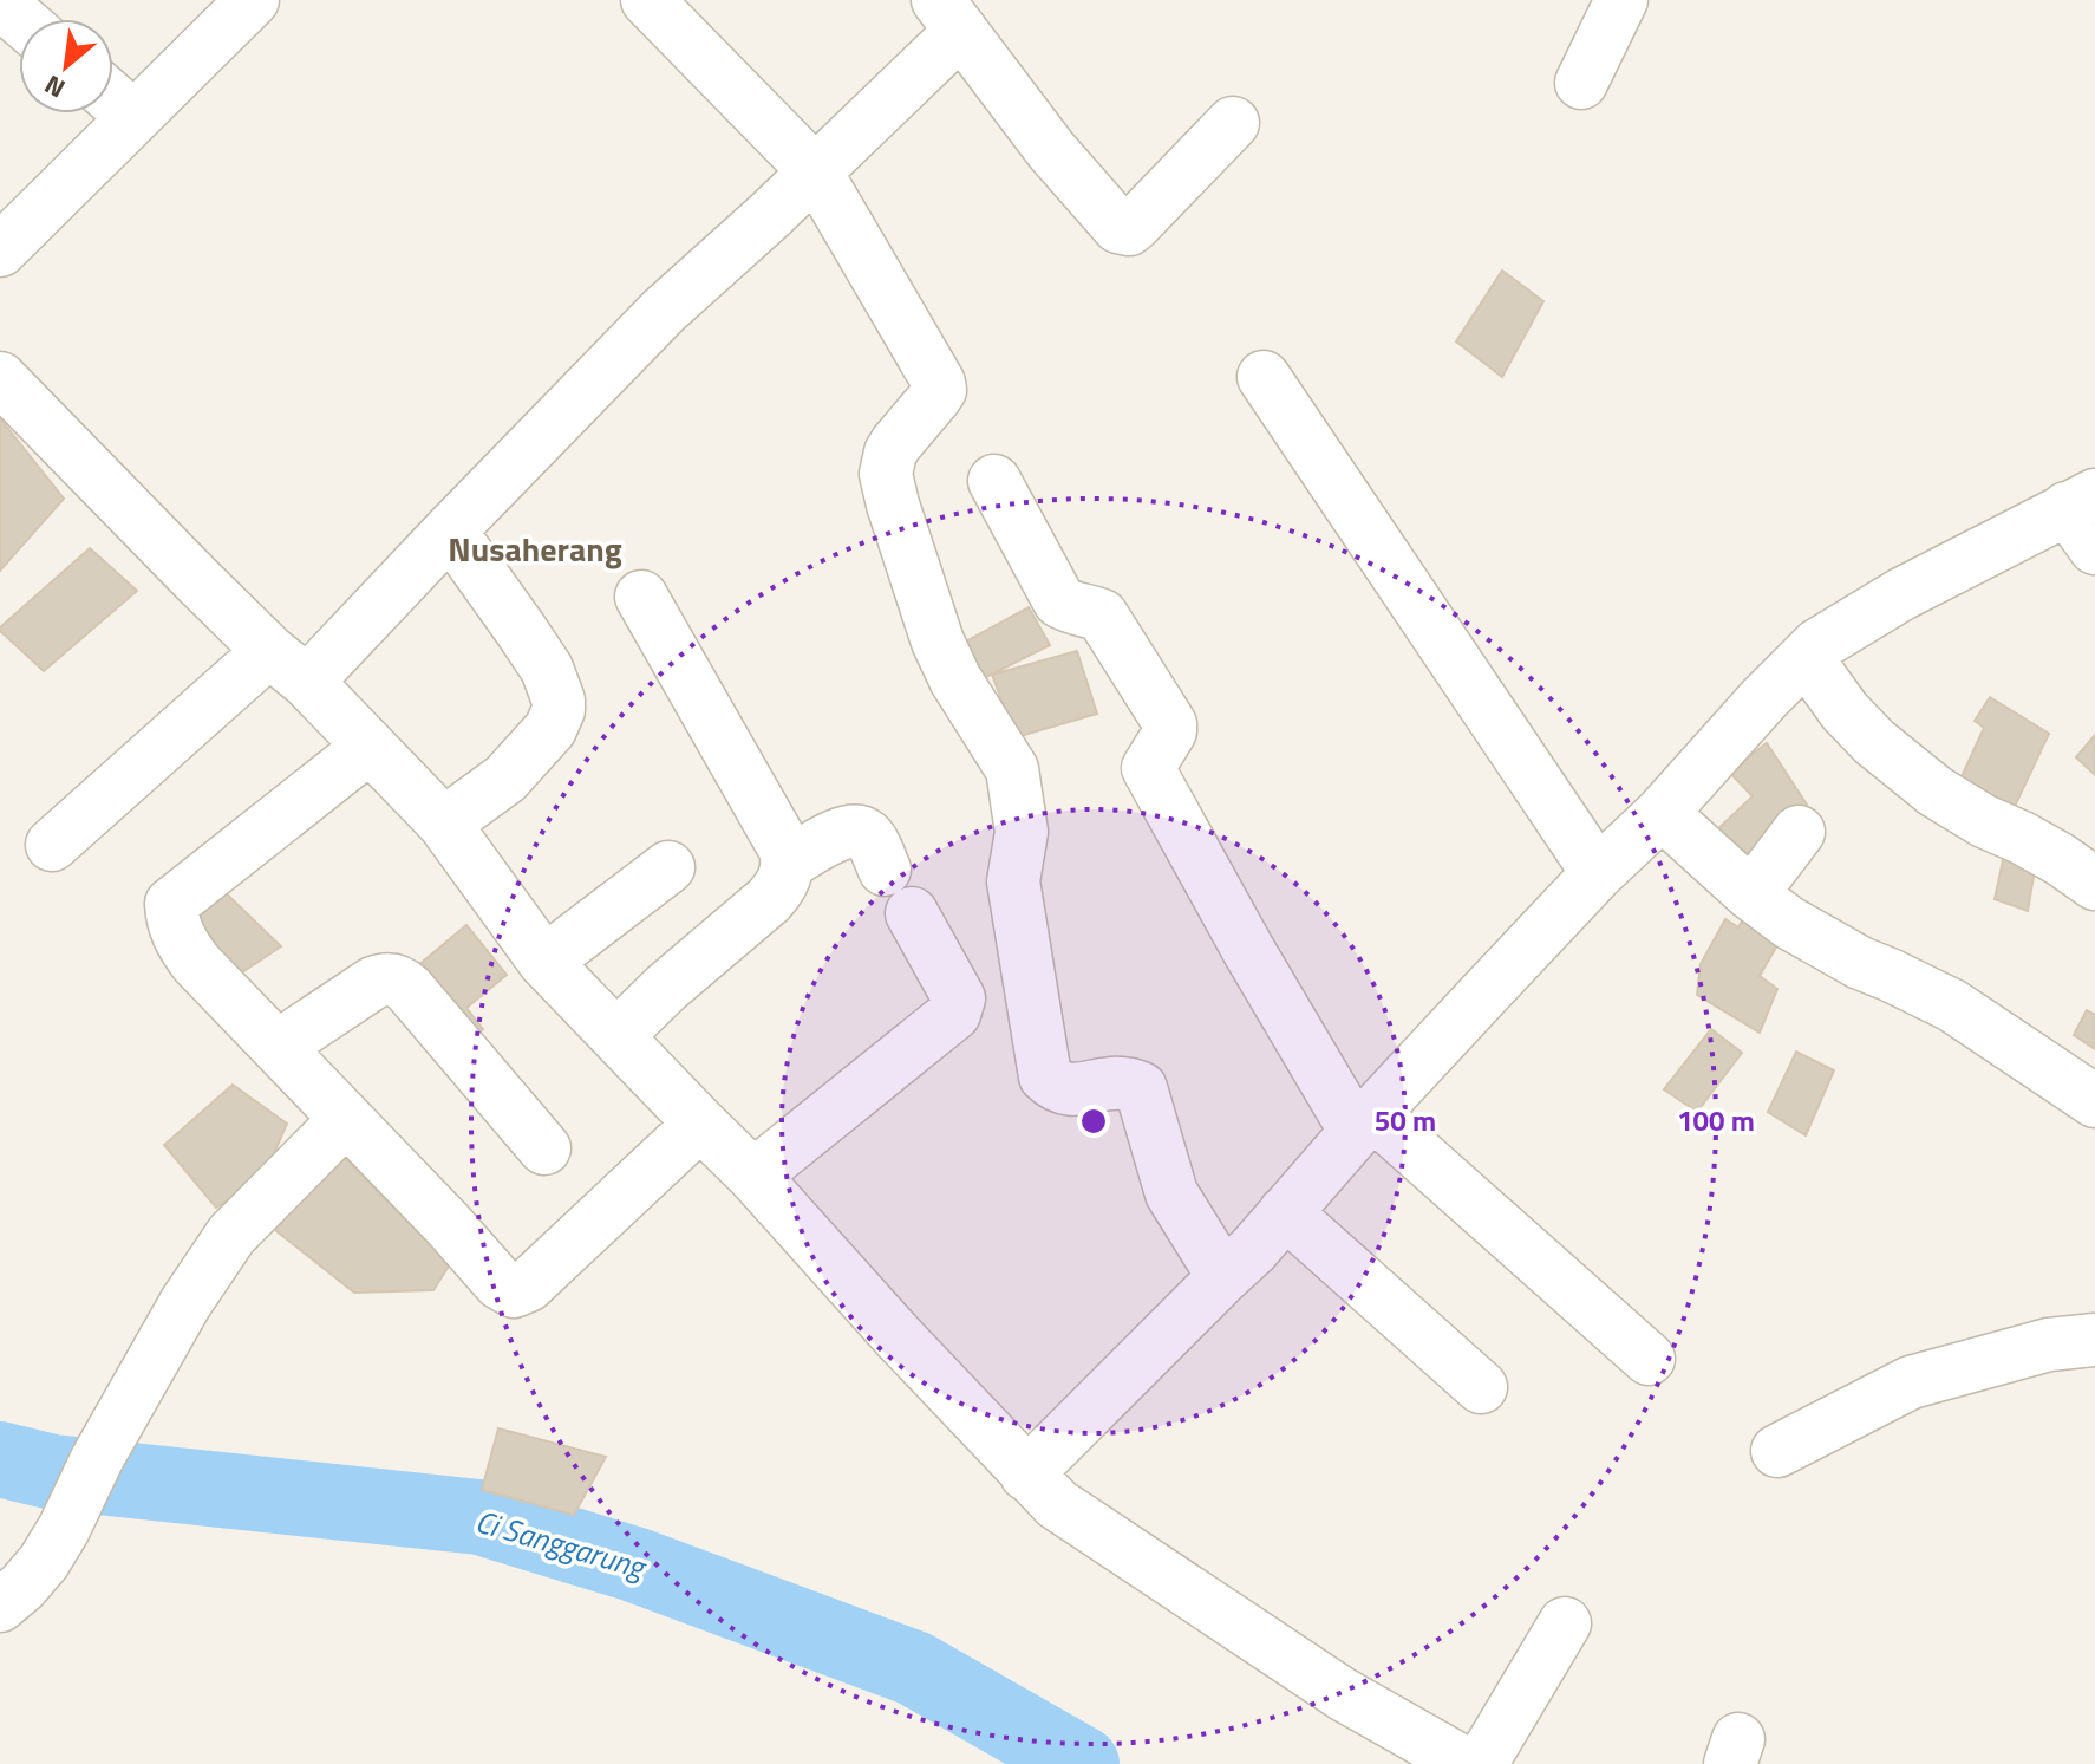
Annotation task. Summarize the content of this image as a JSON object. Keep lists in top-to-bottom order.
{
  "districts": ["Nusaherang"],
  "water": ["Ci Sanggarung"],
  "north": "bottom left",
  "rings": ["50 m", "100 m"]
}
